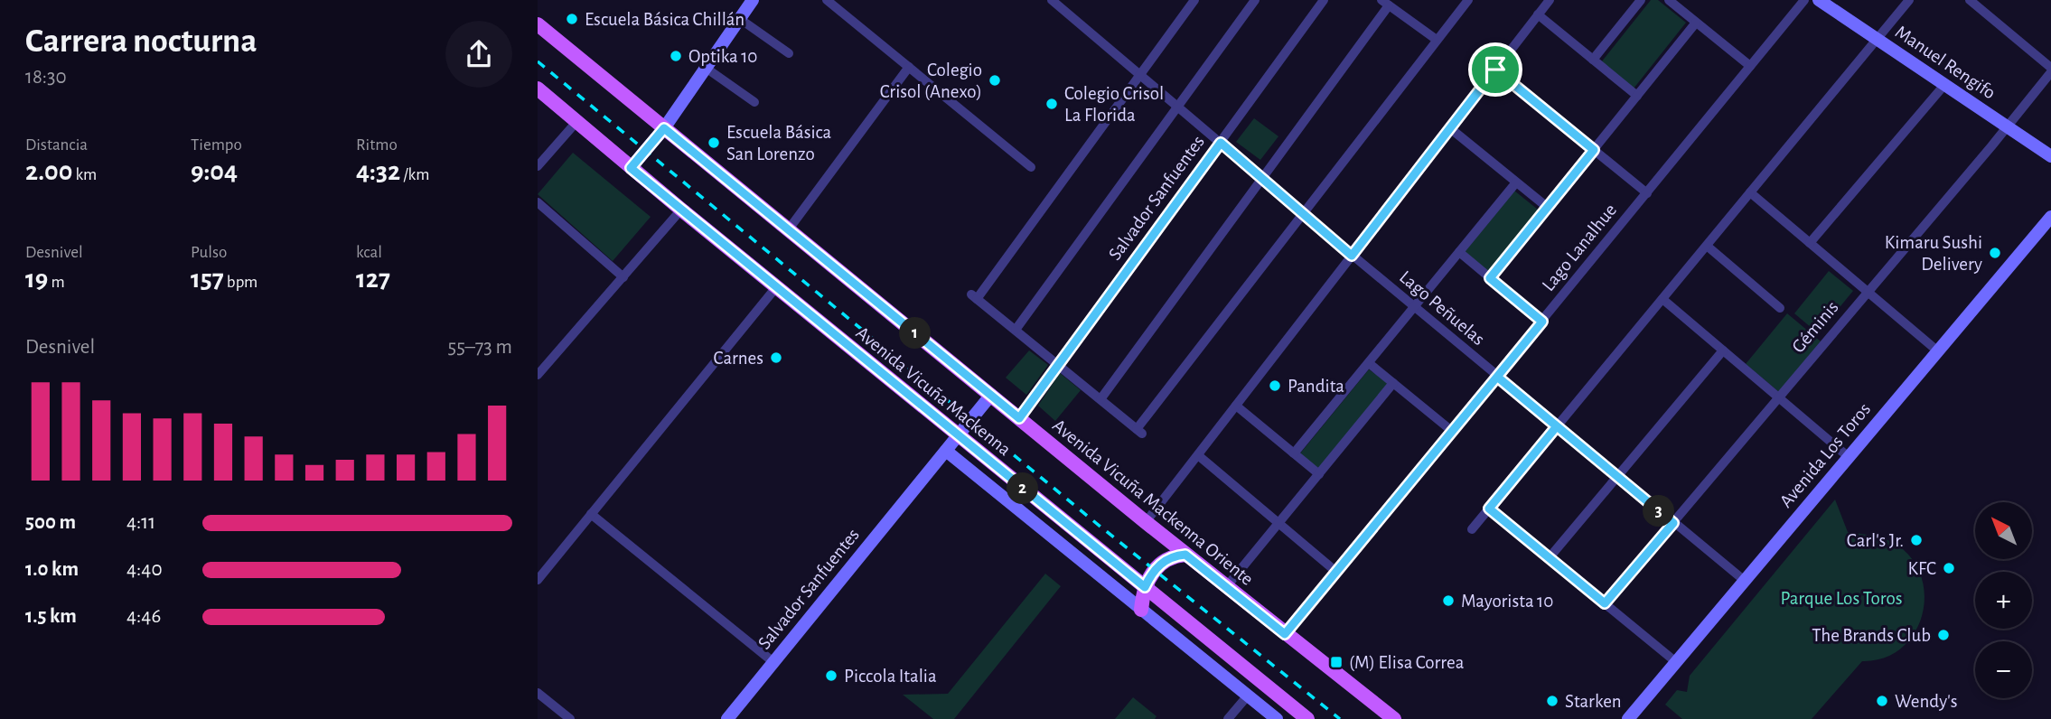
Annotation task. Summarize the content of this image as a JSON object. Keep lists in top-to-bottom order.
{
  "streets": {
    "main road": ["Avenida Vicuña Mackenna", "Avenida Vicuña Mackenna Oriente"],
    "street": [
      "Manuel Rengifo",
      "Salvador Sanfuentes",
      "Lago Lanalhue",
      "Lago Peñuelas",
      "Géminis",
      "Avenida Los Toros"
    ]
  },
  "crossings": [
    ["Manuel Rengifo", "Géminis"],
    ["Salvador Sanfuentes", "Lago Peñuelas"],
    ["Salvador Sanfuentes", "Avenida Vicuña Mackenna"],
    ["Salvador Sanfuentes", "Avenida Vicuña Mackenna Oriente"],
    ["Lago Lanalhue", "Lago Peñuelas"],
    ["Lago Lanalhue", "Avenida Vicuña Mackenna Oriente"],
    ["Lago Peñuelas", "Géminis"],
    ["Lago Peñuelas", "Avenida Los Toros"]
  ],
  "parks": ["Parque Los Toros"],
  "places": {
    "other": [
      "Escuela Básica Chillán",
      "Optika 10",
      "Colegio Crisol (Anexo)",
      "Colegio Crisol La Florida",
      "Escuela Básica San Lorenzo",
      "Kimaru Sushi Delivery",
      "Carnes",
      "Pandita",
      "Carl's Jr.",
      "KFC",
      "Mayorista 10",
      "The Brands Club",
      "Piccola Italia",
      "Starken",
      "Wendy's"
    ],
    "transit": ["(M) Elisa Correa"]
  },
  "north": "top left",
  "page": {
    "heading": ["Carrera nocturna", "18:30"],
    "stats": [
      ["Distancia", "2.00 km"],
      ["Tiempo", "9:04"],
      ["Ritmo", "4:32 /km"],
      ["Desnivel", "19 m"],
      ["Pulso", "157 bpm"],
      ["kcal", "127"]
    ],
    "pins": ["1", "2", "3"],
    "chart": ["Desnivel", "55–73 m"],
    "list": [
      {
        "name": "500 m",
        "note": "4:11"
      },
      {
        "name": "1.0 km",
        "note": "4:40"
      },
      {
        "name": "1.5 km",
        "note": "4:46"
      }
    ],
    "map_buttons": ["+", "−"]
  }
}
